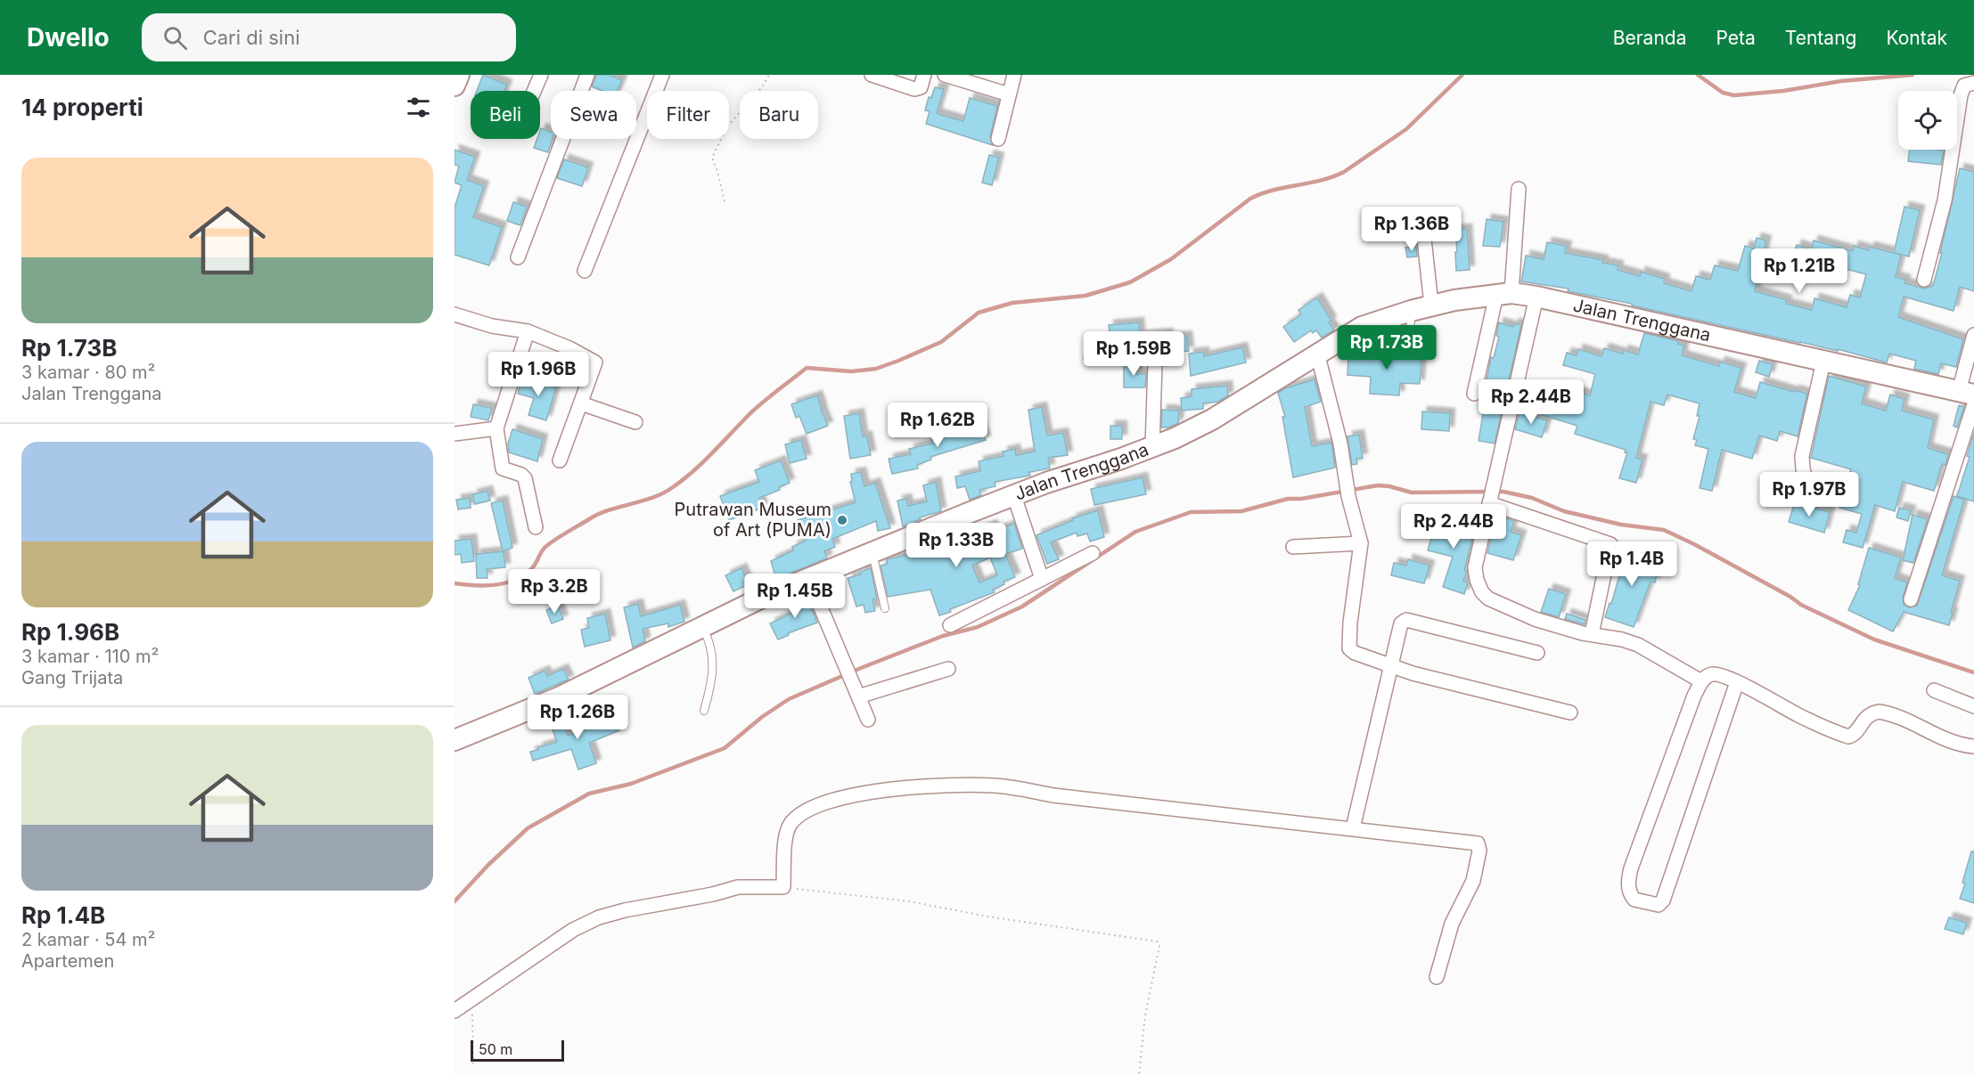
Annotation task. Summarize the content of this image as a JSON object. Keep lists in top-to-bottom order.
{
  "streets": {
    "main road": ["Jalan Trenggana"]
  },
  "places": ["Putrawan Museum of Art (PUMA)"],
  "scale_bar": "50 m",
  "page": {
    "header": "Dwello",
    "search": "Cari di sini",
    "nav": [
      "Beranda",
      "Peta",
      "Tentang",
      "Kontak"
    ],
    "heading": "14 properti",
    "chip": [
      "Beli",
      "Sewa",
      "Filter",
      "Baru"
    ],
    "list": [
      {
        "name": "Rp 1.73B",
        "note": "3 kamar · 80 m² · Jalan Trenggana"
      },
      {
        "name": "Rp 1.96B",
        "note": "3 kamar · 110 m² · Gang Trijata"
      },
      {
        "name": "Rp 1.4B",
        "note": "2 kamar · 54 m² · Apartemen"
      }
    ],
    "price": [
      "Rp 1.36B",
      "Rp 1.21B",
      "Rp 1.73B",
      "Rp 1.59B",
      "Rp 1.96B",
      "Rp 2.44B",
      "Rp 1.62B",
      "Rp 1.97B",
      "Rp 2.44B",
      "Rp 1.33B",
      "Rp 1.4B",
      "Rp 3.2B",
      "Rp 1.45B",
      "Rp 1.26B"
    ],
    "scale": "50 m"
  }
}
